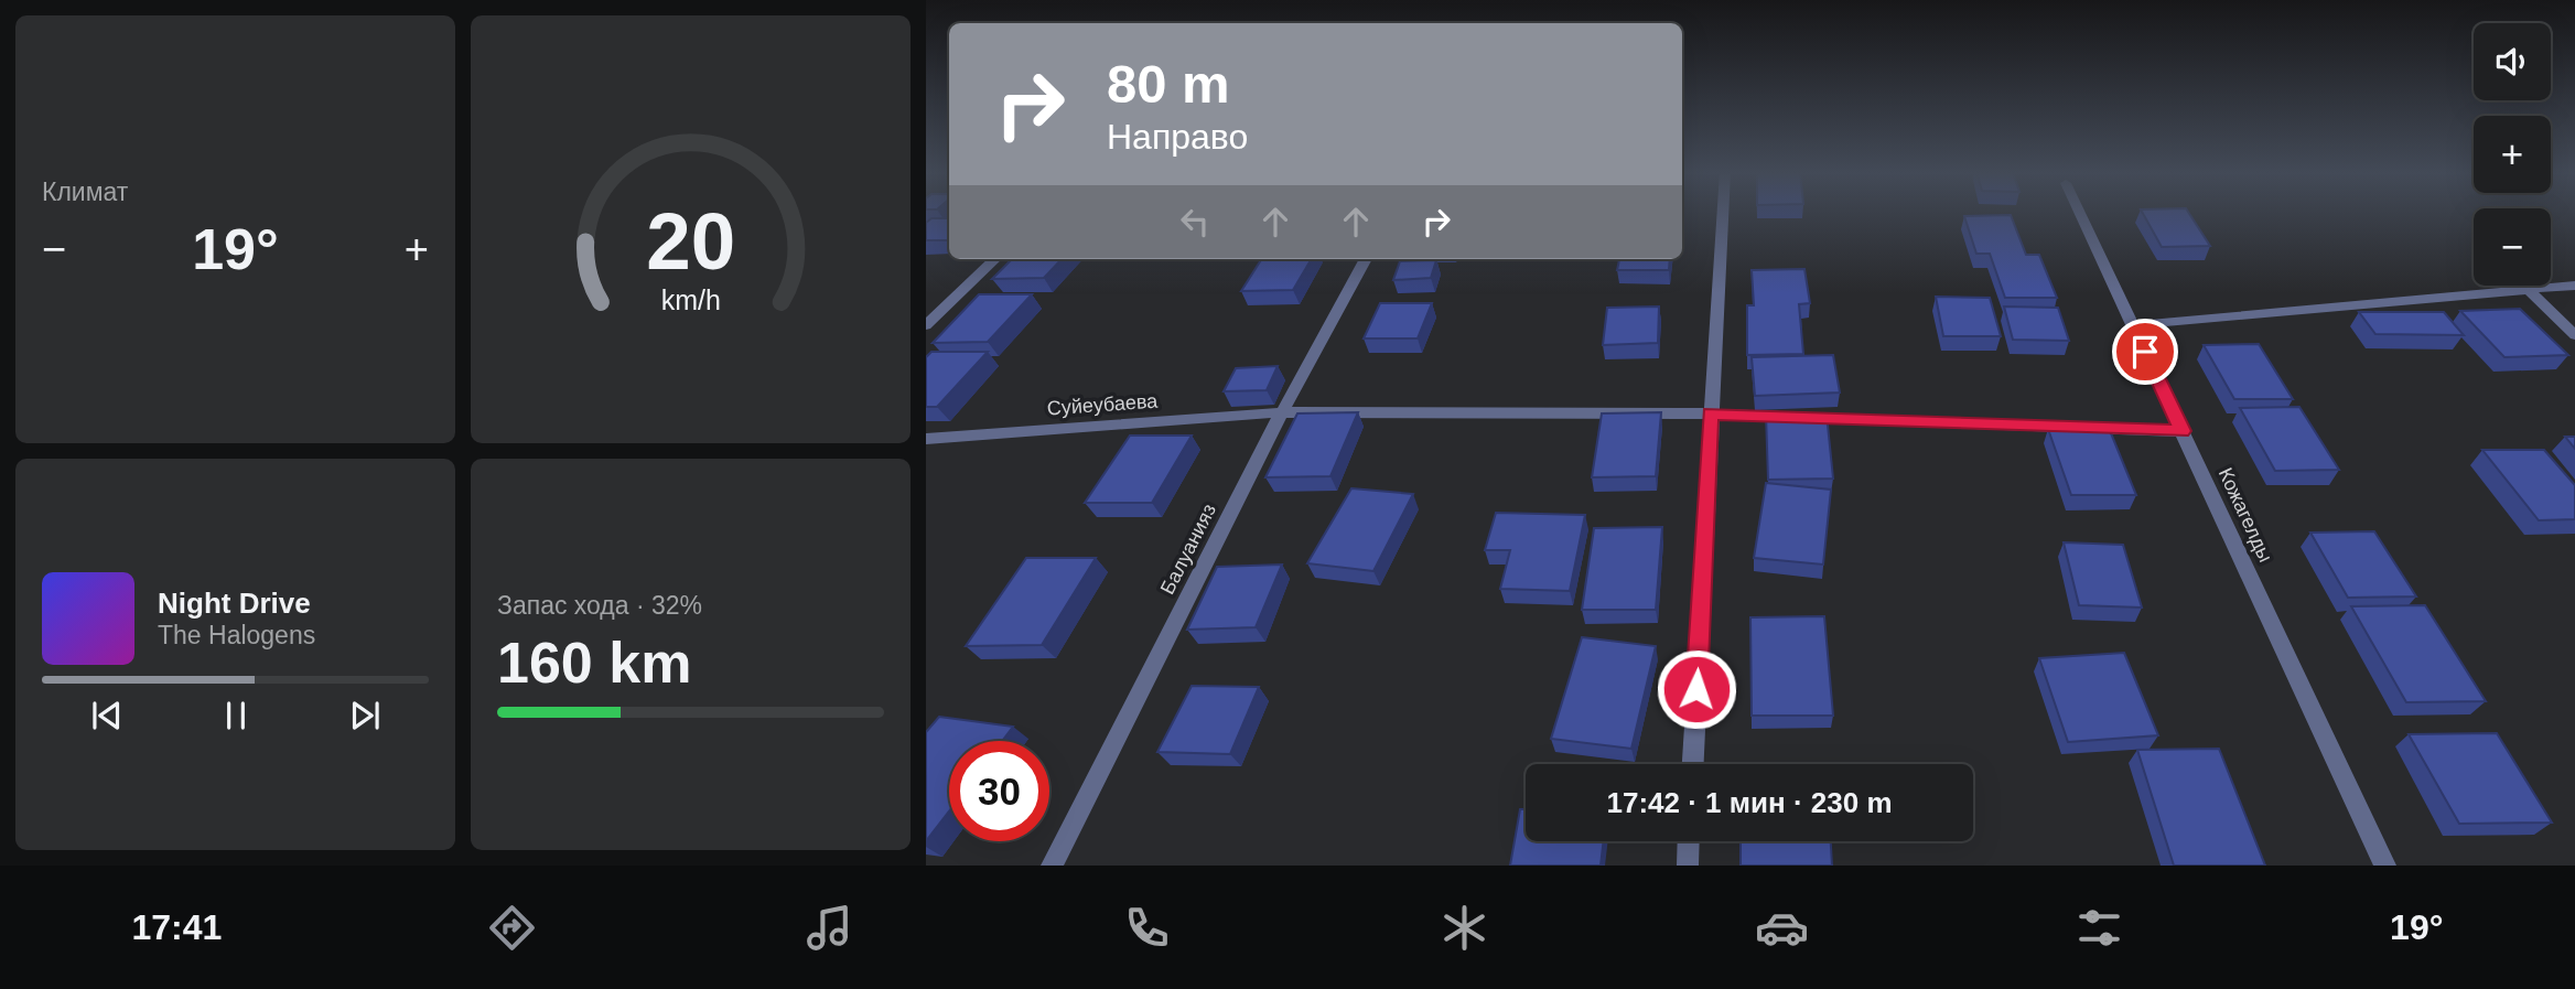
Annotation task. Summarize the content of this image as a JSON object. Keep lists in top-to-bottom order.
{
  "streets": {
    "street": ["Суйеубаева", "Кожагелды", "Балуанияз"]
  },
  "crossings": [
    ["Суйеубаева", "Кожагелды"],
    ["Суйеубаева", "Балуанияз"]
  ],
  "page": {
    "tile": [
      "Климат",
      ["Запас хода · 32%", "160 km"]
    ],
    "map_buttons": ["+", "−"],
    "turn": ["80 m", "Направо"],
    "heat": ["−", "19°", "+"],
    "song": ["Night Drive", "The Halogens"],
    "limit": "30",
    "trip": "17:42 · 1 мин · 230 m",
    "tabs": ["17:41", "19°"],
    "gauge": ["20", "km/h"]
  }
}
